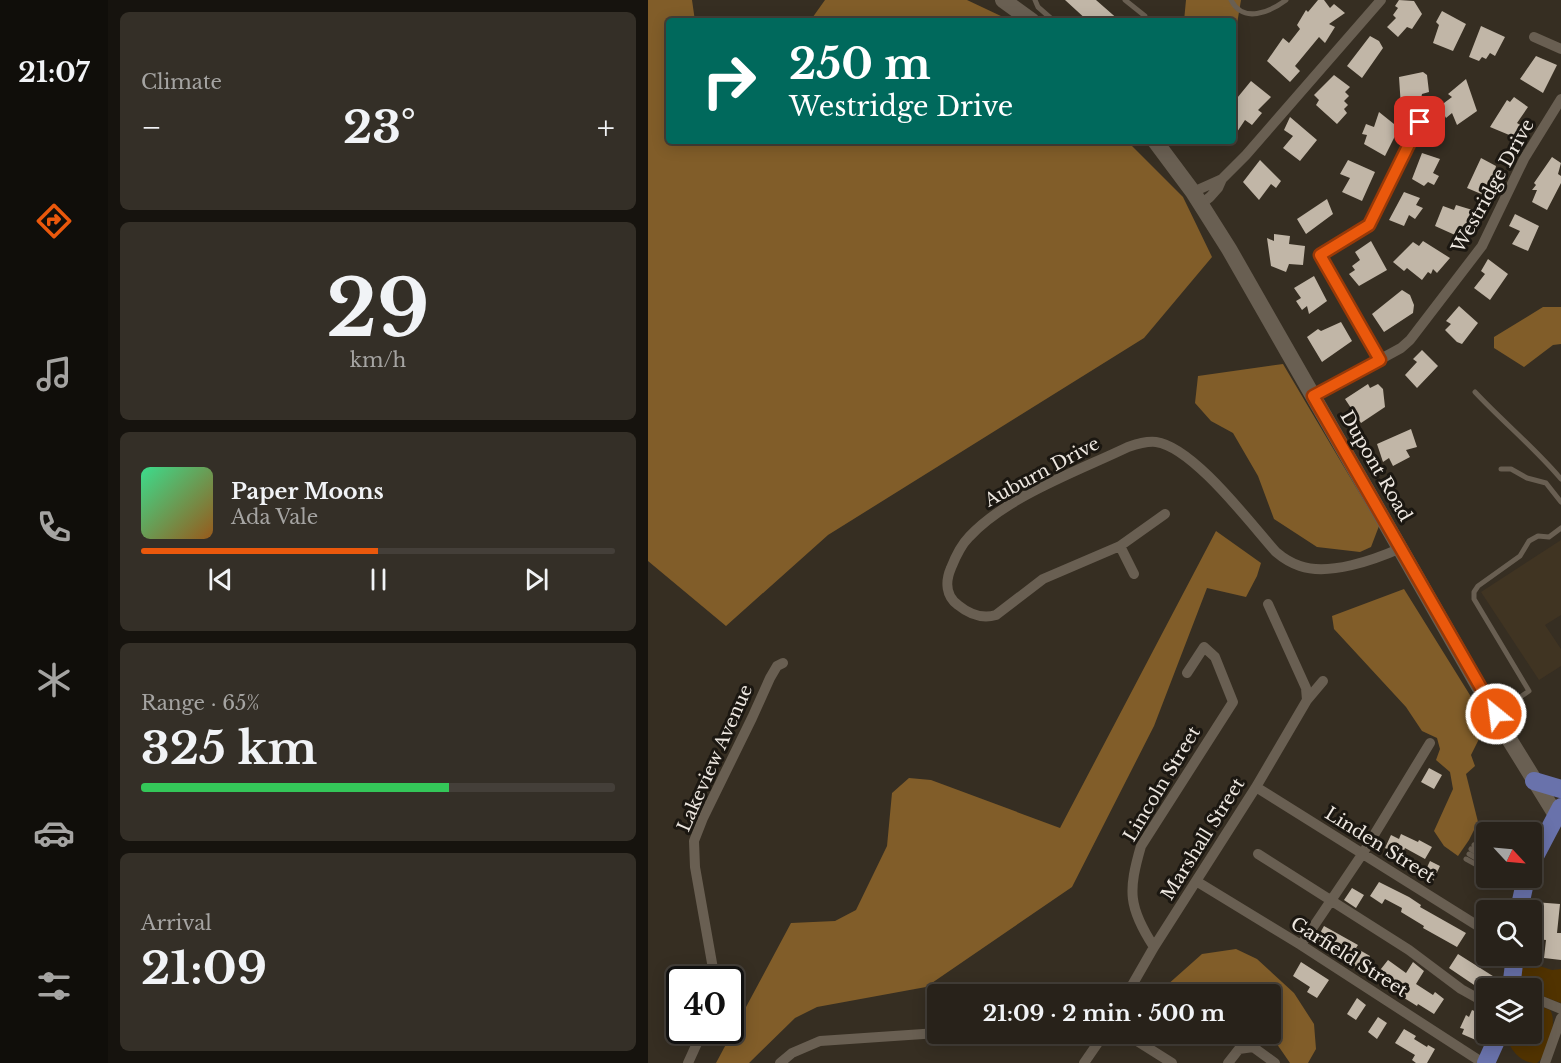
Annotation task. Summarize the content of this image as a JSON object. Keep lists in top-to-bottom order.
{
  "streets": {
    "street": [
      "Westridge Drive",
      "Dupont Road",
      "Auburn Drive",
      "Lakeview Avenue",
      "Lincoln Street",
      "Marshall Street",
      "Linden Street",
      "Garfield Street"
    ]
  },
  "crossings": [
    ["Westridge Drive", "Dupont Road"],
    ["Dupont Road", "Auburn Drive"],
    ["Lincoln Street", "Marshall Street"],
    ["Marshall Street", "Linden Street"],
    ["Marshall Street", "Garfield Street"]
  ],
  "north": "bottom right",
  "page": {
    "tabs": "21:07",
    "tile": [
      "Climate",
      ["29", "km/h"],
      ["Range · 65%", "325 km"],
      ["Arrival", "21:09"]
    ],
    "turn": ["250 m", "Westridge Drive"],
    "heat": ["−", "23°", "+"],
    "song": ["Paper Moons", "Ada Vale"],
    "limit": "40",
    "trip": "21:09 · 2 min · 500 m"
  }
}
